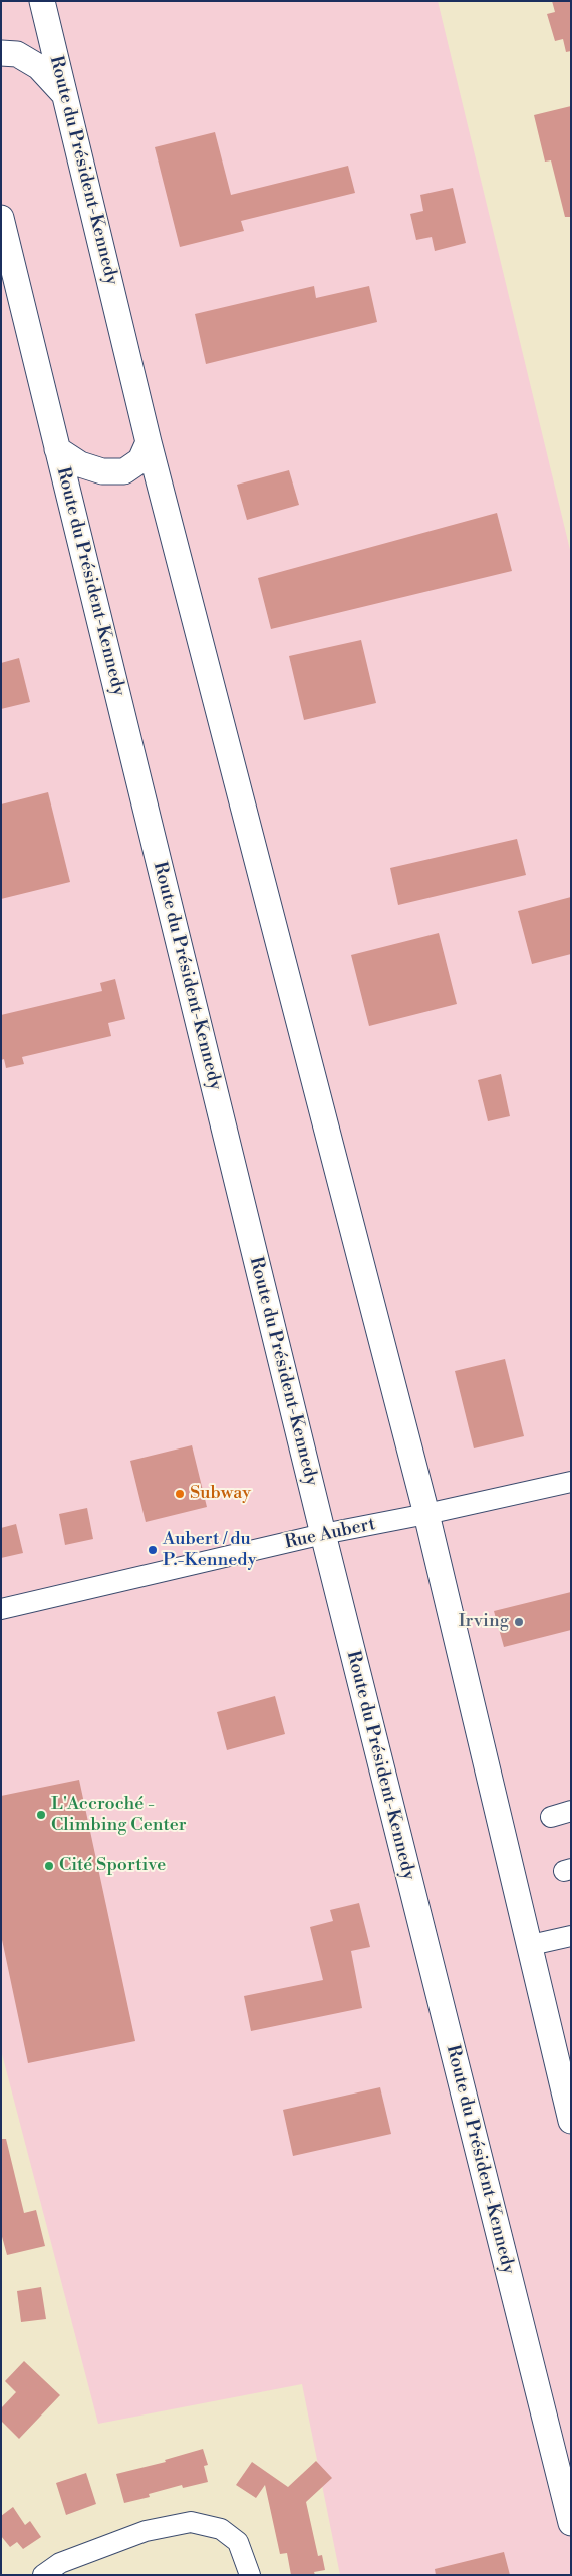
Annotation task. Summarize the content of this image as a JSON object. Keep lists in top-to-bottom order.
{
  "streets": {
    "main road": ["Route du Président-Kennedy"],
    "street": ["Rue Aubert"]
  },
  "crossings": [
    ["Route du Président-Kennedy", "Rue Aubert"]
  ],
  "places": [
    "Subway",
    "Aubert / du P.-Kennedy",
    "Irving",
    "L'Accroché - Climbing Center",
    "Cité Sportive"
  ]
}
